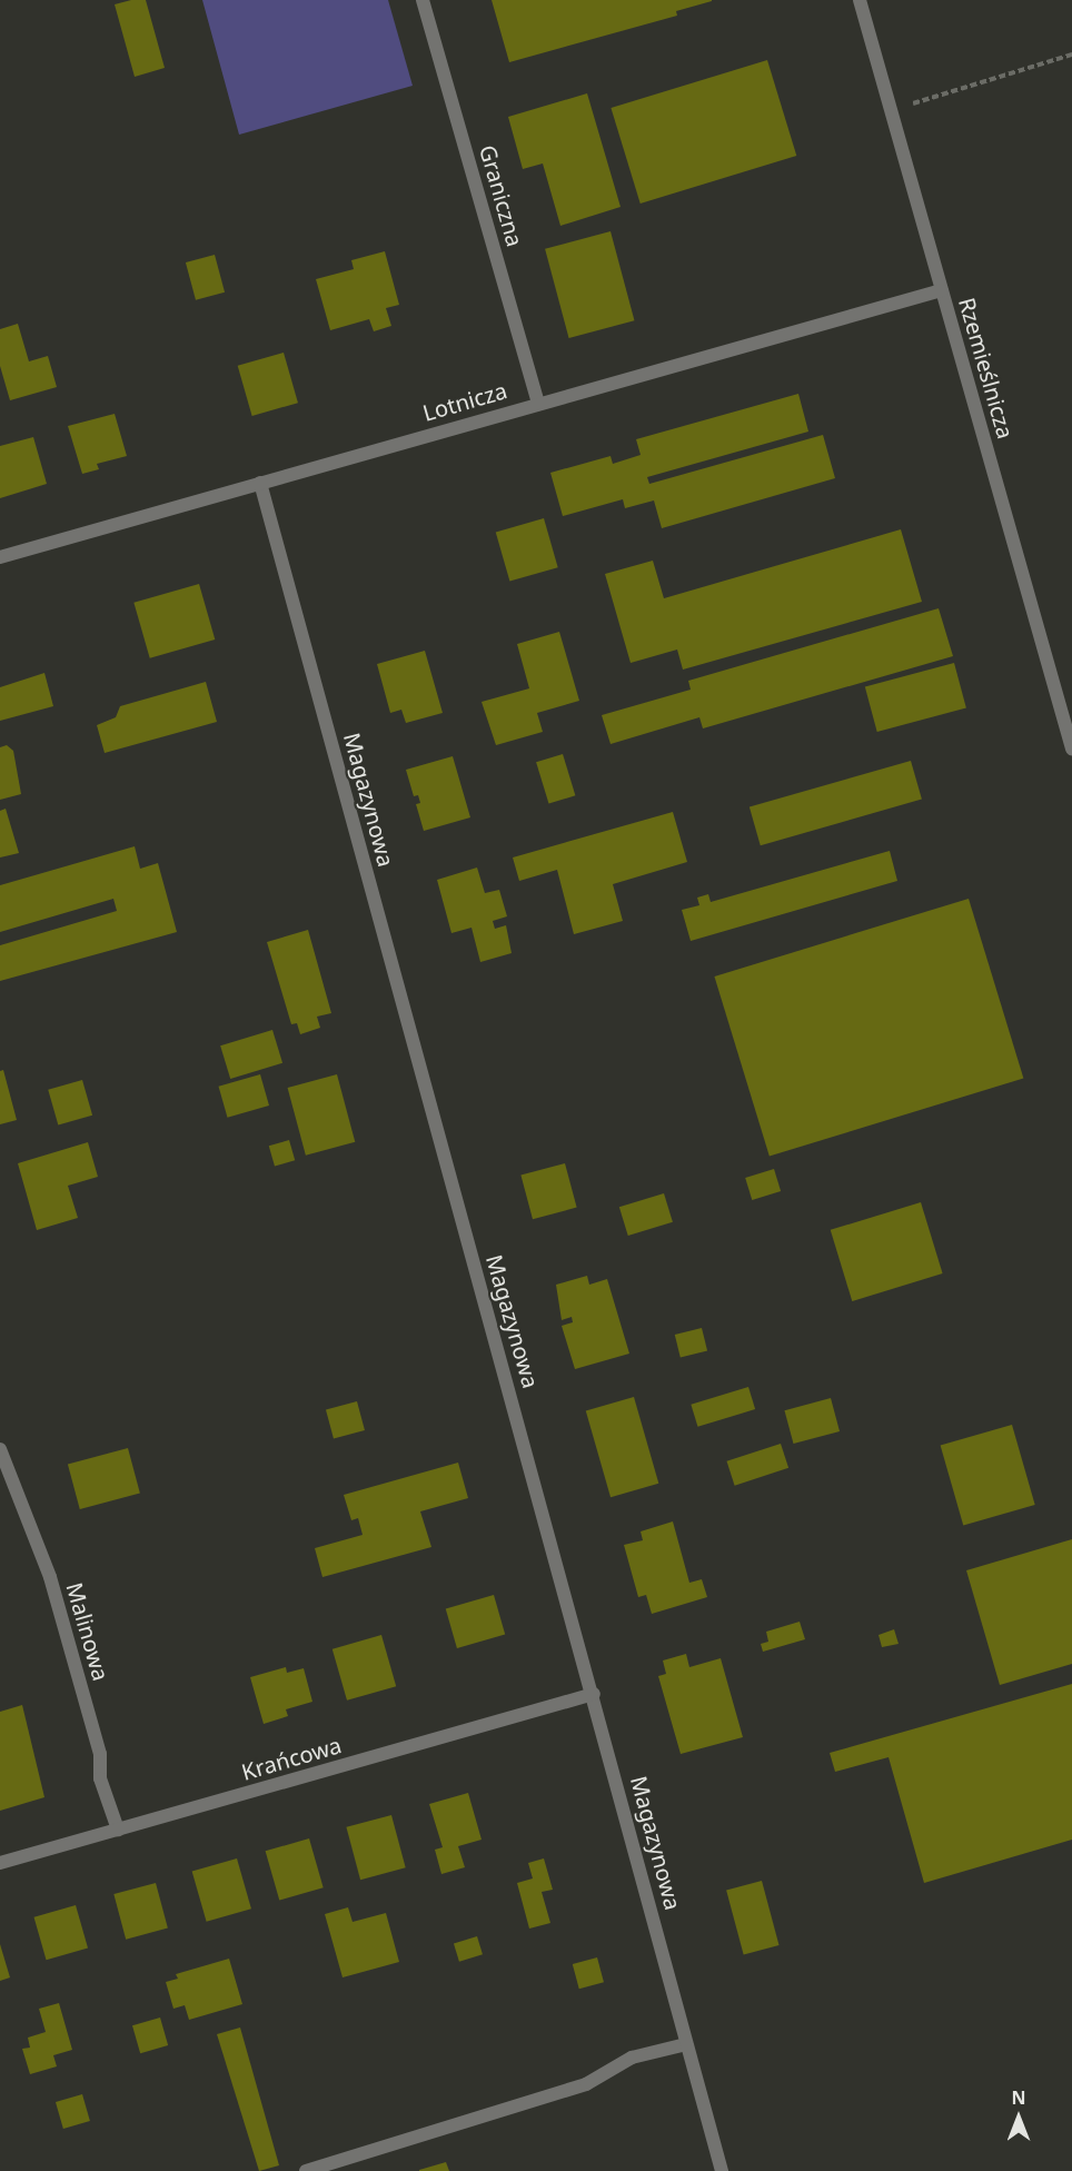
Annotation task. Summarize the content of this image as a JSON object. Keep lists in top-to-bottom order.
{
  "streets": {
    "street": [
      "Graniczna",
      "Rzemieślnicza",
      "Lotnicza",
      "Magazynowa",
      "Malinowa",
      "Krańcowa"
    ]
  },
  "crossings": [
    ["Graniczna", "Lotnicza"],
    ["Rzemieślnicza", "Lotnicza"],
    ["Lotnicza", "Magazynowa"],
    ["Magazynowa", "Krańcowa"],
    ["Malinowa", "Krańcowa"]
  ],
  "north": "top"
}
